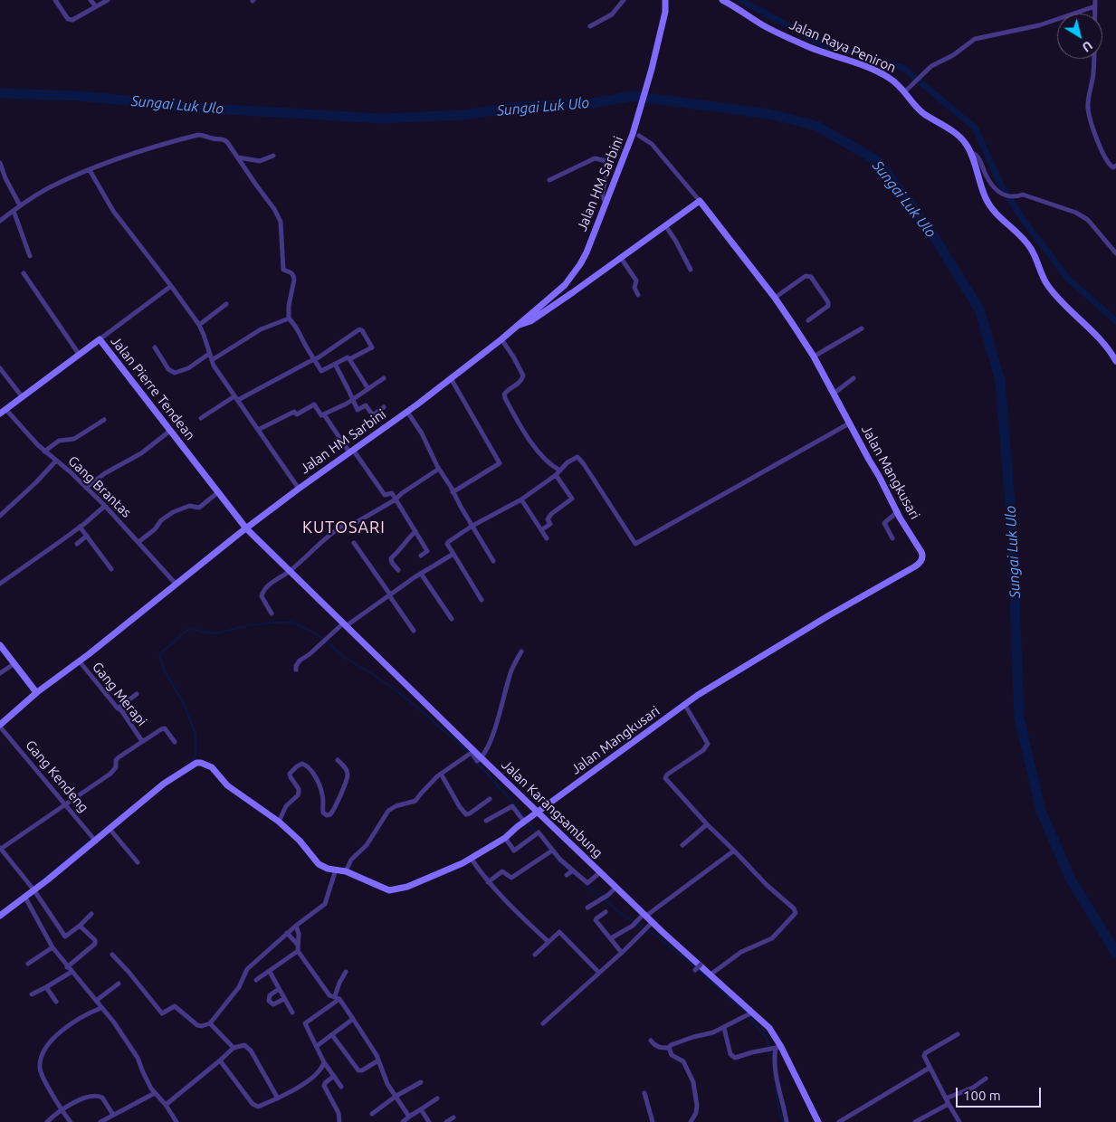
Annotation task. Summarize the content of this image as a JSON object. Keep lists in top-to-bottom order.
{
  "streets": {
    "main road": [
      "Jalan Raya Peniron",
      "Jalan HM Sarbini",
      "Jalan Pierre Tendean",
      "Jalan Mangkusari",
      "Jalan Karangsambung"
    ],
    "street": ["Gang Brantas", "Gang Merapi", "Gang Kendeng"]
  },
  "crossings": [
    ["Jalan HM Sarbini", "Jalan Pierre Tendean"],
    ["Jalan HM Sarbini", "Gang Brantas"],
    ["Jalan HM Sarbini", "Gang Merapi"],
    ["Jalan HM Sarbini", "Gang Kendeng"],
    ["Jalan HM Sarbini", "Jalan Karangsambung"],
    ["Jalan Pierre Tendean", "Gang Brantas"],
    ["Jalan Pierre Tendean", "Jalan Karangsambung"],
    ["Jalan Mangkusari", "Jalan Karangsambung"]
  ],
  "districts": ["KUTOSARI"],
  "water": ["Sungai Luk Ulo"],
  "scale_bar": "100 m",
  "north": "bottom right"
}
